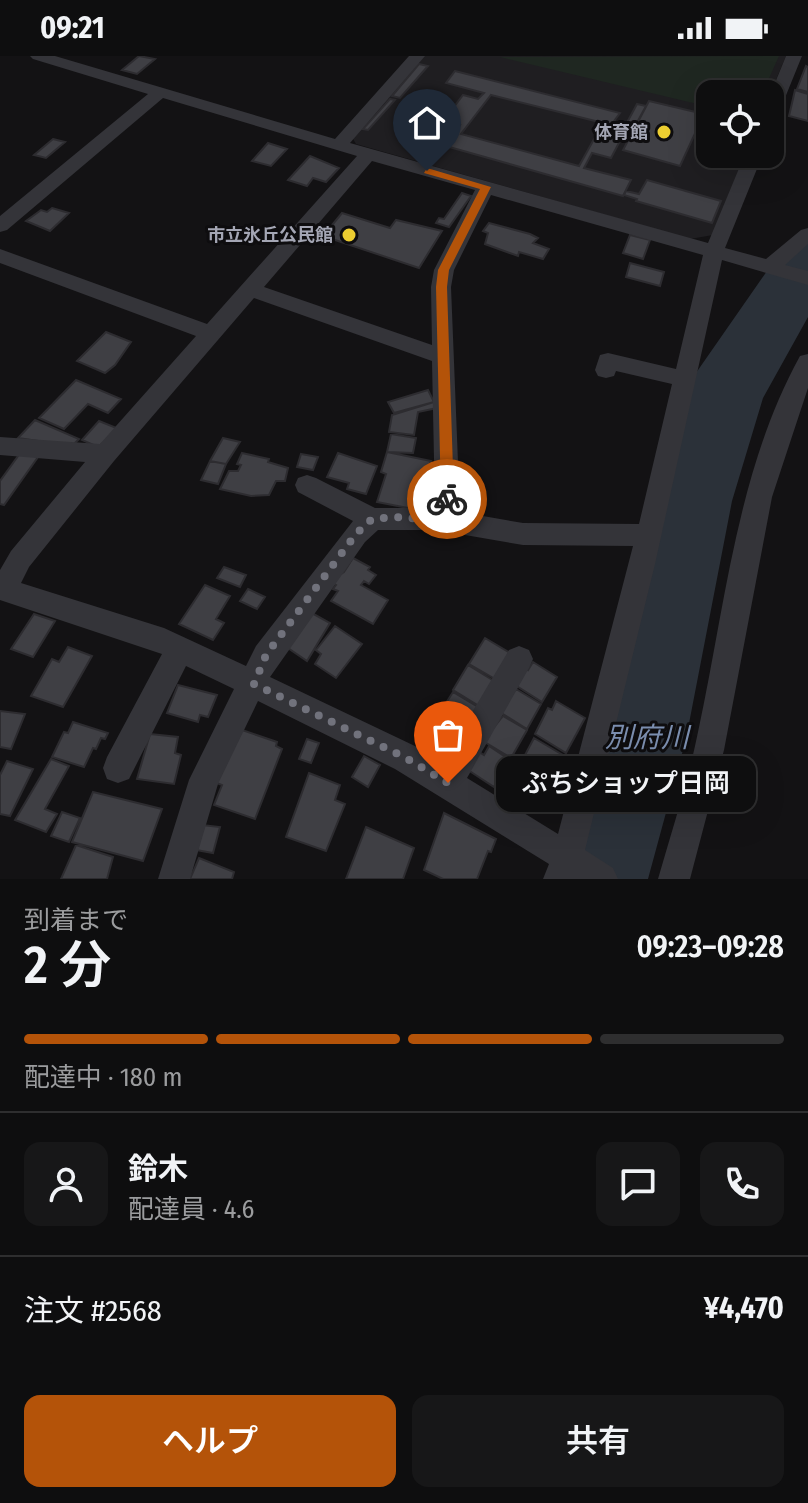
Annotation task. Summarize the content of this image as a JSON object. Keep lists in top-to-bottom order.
{
  "water": ["別府川"],
  "places": ["体育館", "市立氷丘公民館", "ぷちショップ日岡"],
  "page": {
    "status": "09:21",
    "bubble": "ぷちショップ日岡",
    "heading": ["2 分", "到着まで", "09:23–09:28"],
    "panel": [
      "鈴木",
      "配達員 · 4.6",
      "注文 #2568",
      "¥4,470"
    ],
    "bar": "配達中 · 180 m",
    "buttons": ["ヘルプ", "共有"]
  }
}
